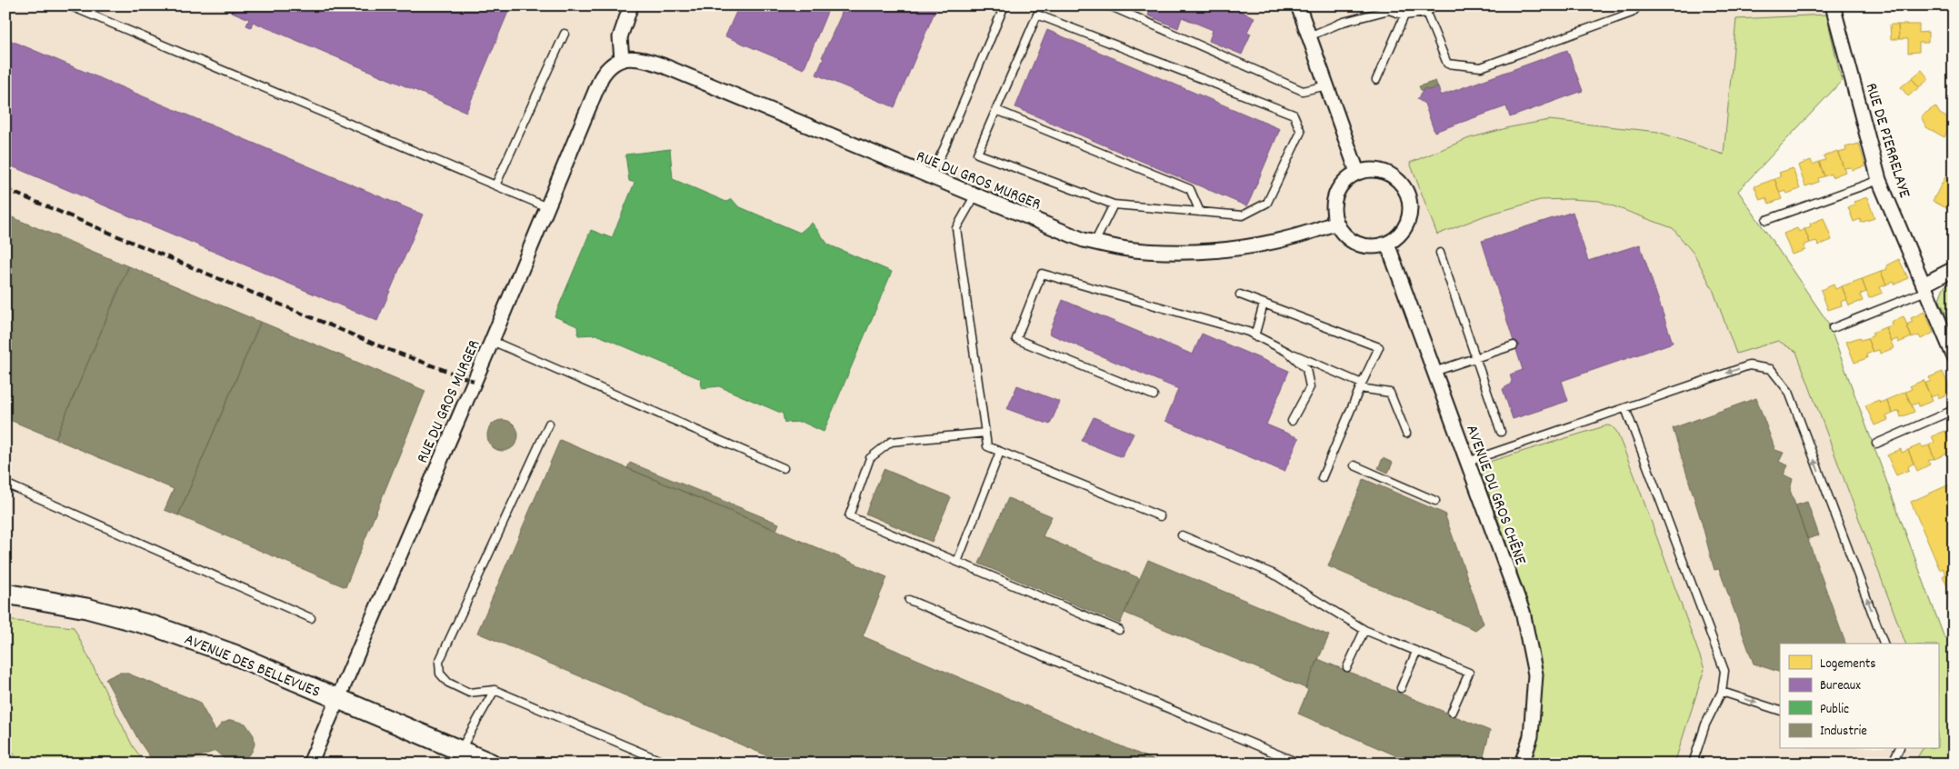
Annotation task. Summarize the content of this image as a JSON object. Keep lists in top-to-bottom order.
{
  "streets": {
    "street": [
      "RUE DE PIERRELAYE",
      "RUE DU GROS MURGER",
      "AVENUE DU GROS CHÊNE",
      "AVENUE DES BELLEVUES"
    ]
  },
  "crossings": [
    ["RUE DU GROS MURGER", "AVENUE DU GROS CHÊNE"],
    ["RUE DU GROS MURGER", "AVENUE DES BELLEVUES"]
  ],
  "legend": [
    "Logements",
    "Bureaux",
    "Public",
    "Industrie"
  ]
}
